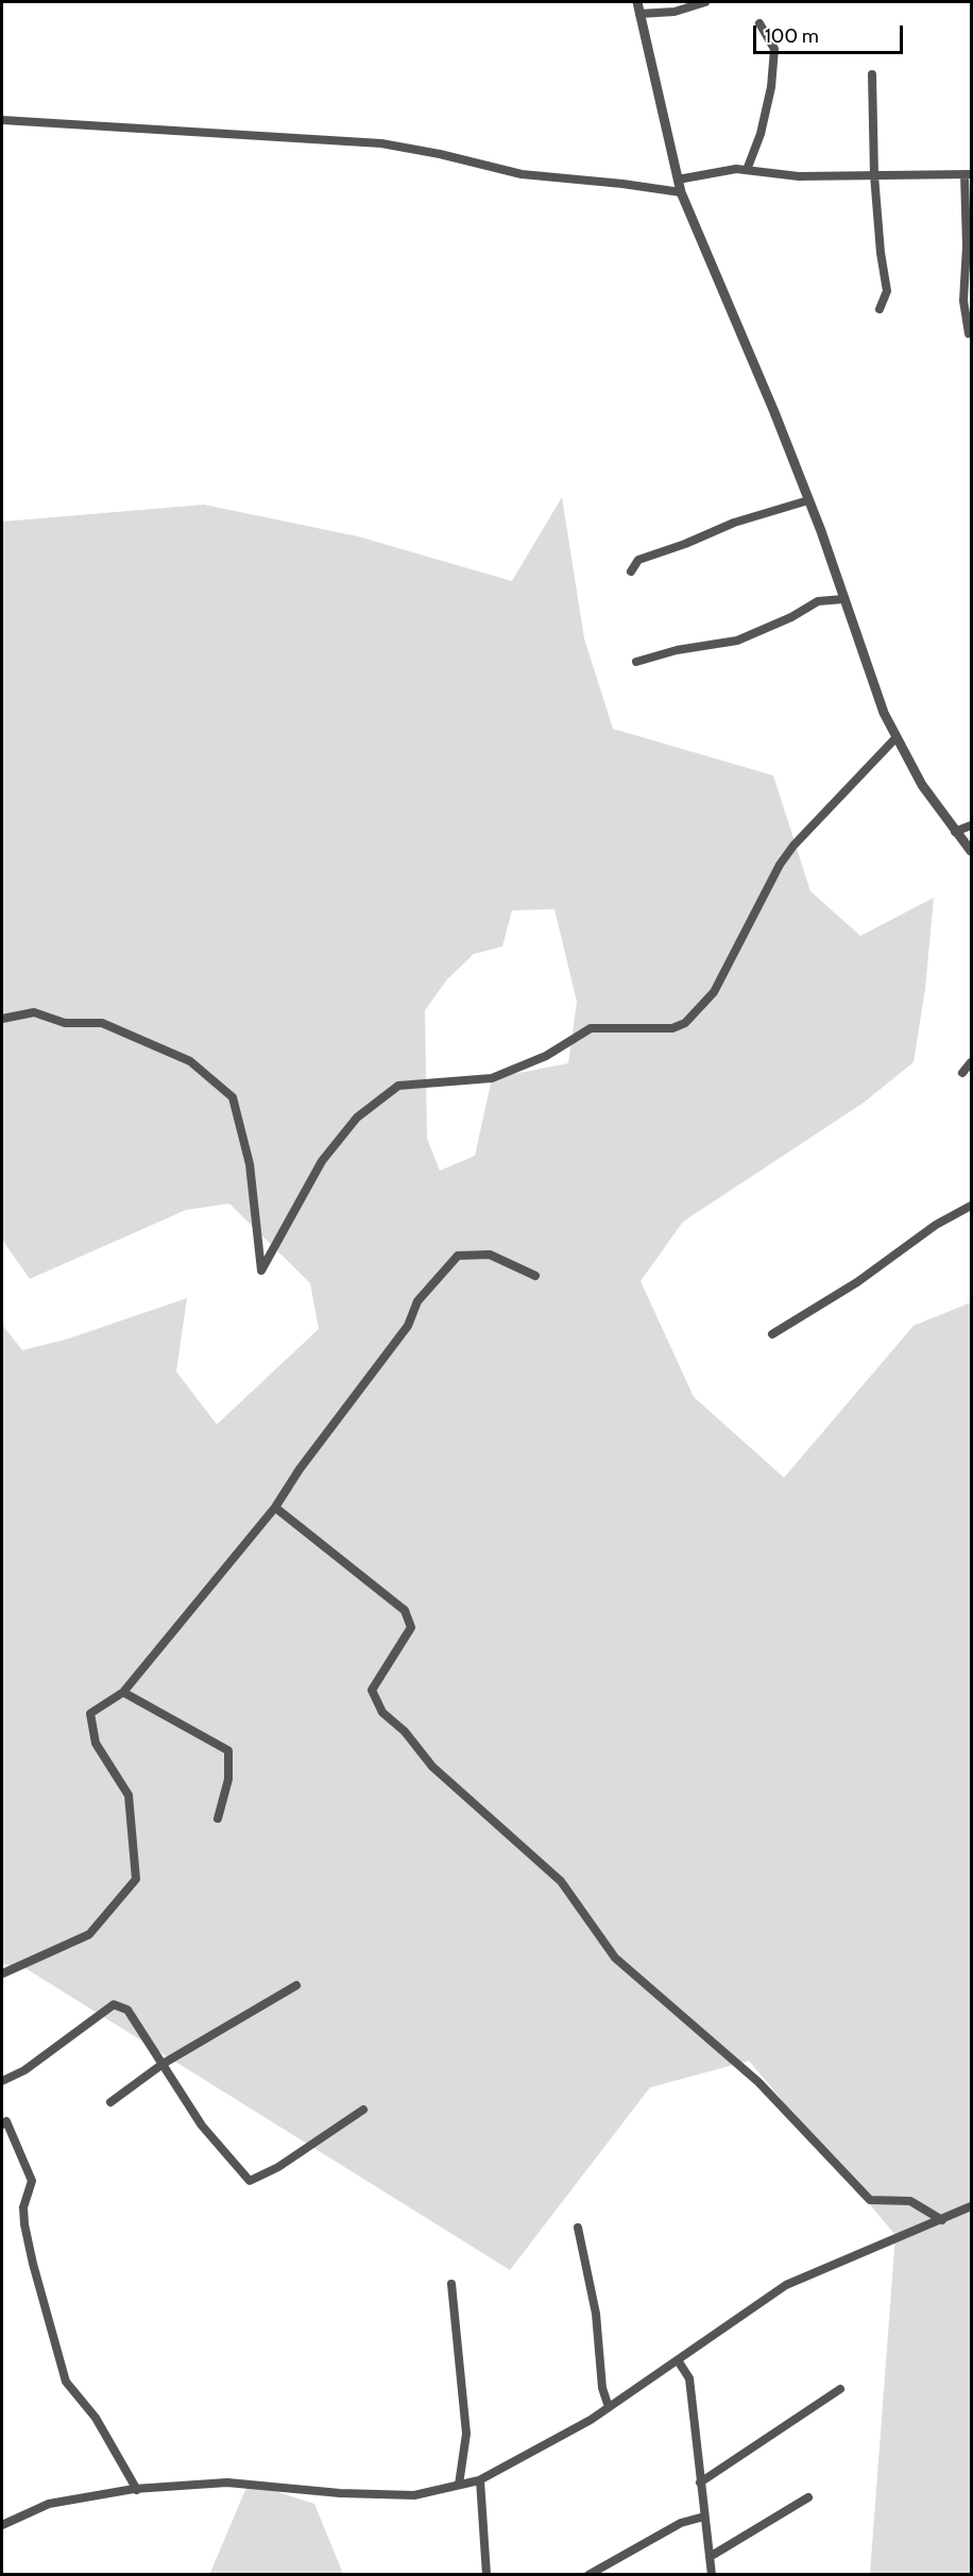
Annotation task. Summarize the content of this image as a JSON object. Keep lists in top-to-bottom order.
{
  "scale_bar": "100 m"
}
